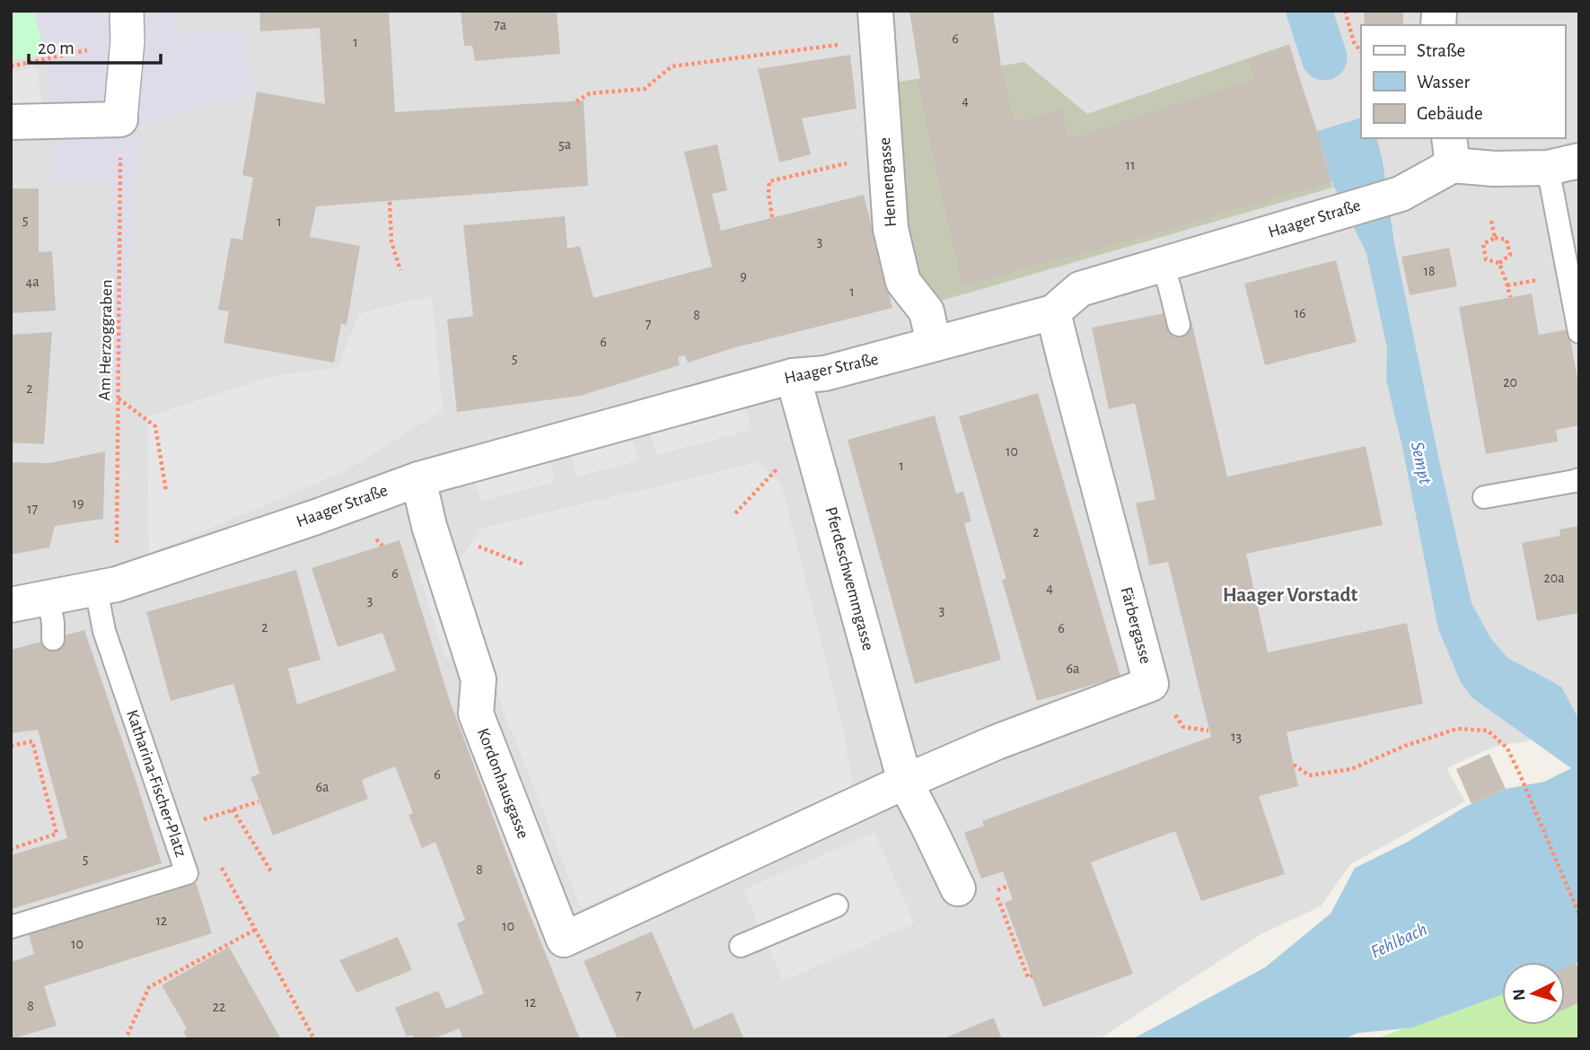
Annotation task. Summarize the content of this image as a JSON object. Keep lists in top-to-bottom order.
{
  "streets": {
    "street": [
      "Hennengasse",
      "Haager Straße",
      "Pferdeschwemmgasse",
      "Färbergasse",
      "Kordonhausgasse"
    ],
    "lane": ["Katharina-Fischer-Platz"],
    "path": ["Am Herzoggraben"]
  },
  "crossings": [
    ["Hennengasse", "Haager Straße"],
    ["Haager Straße", "Pferdeschwemmgasse"],
    ["Haager Straße", "Färbergasse"],
    ["Haager Straße", "Katharina-Fischer-Platz"],
    ["Haager Straße", "Kordonhausgasse"],
    ["Pferdeschwemmgasse", "Färbergasse"],
    ["Pferdeschwemmgasse", "Kordonhausgasse"],
    ["Färbergasse", "Kordonhausgasse"]
  ],
  "districts": ["Haager Vorstadt"],
  "water": ["Sempt", "Fehlbach"],
  "house_numbers": [
    "7a",
    "6",
    "1",
    "4",
    "5a",
    "11",
    "5",
    "1",
    "3",
    "18",
    "9",
    "4a",
    "1",
    "16",
    "8",
    "7",
    "6",
    "5",
    "20",
    "2",
    "10",
    "1",
    "19",
    "17",
    "2",
    "6",
    "20a",
    "4",
    "3",
    "3",
    "2",
    "6",
    "6a",
    "13",
    "6",
    "6a",
    "5",
    "8",
    "12",
    "10",
    "10",
    "7",
    "12",
    "8",
    "22"
  ],
  "legend": ["Straße", "Wasser", "Gebäude"],
  "scale_bar": "20 m",
  "north": "left"
}
